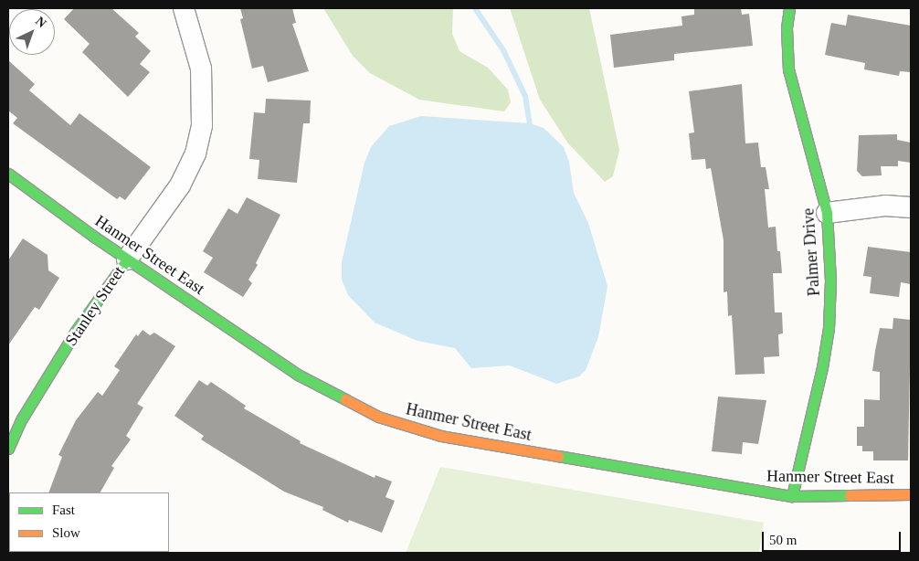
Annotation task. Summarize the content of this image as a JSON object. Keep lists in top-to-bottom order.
{
  "streets": {
    "street": ["Palmer Drive", "Hanmer Street East", "Stanley Street"]
  },
  "crossings": [
    ["Palmer Drive", "Hanmer Street East"],
    ["Hanmer Street East", "Stanley Street"]
  ],
  "legend": ["Fast", "Slow"],
  "scale_bar": "50 m",
  "north": "top right"
}
